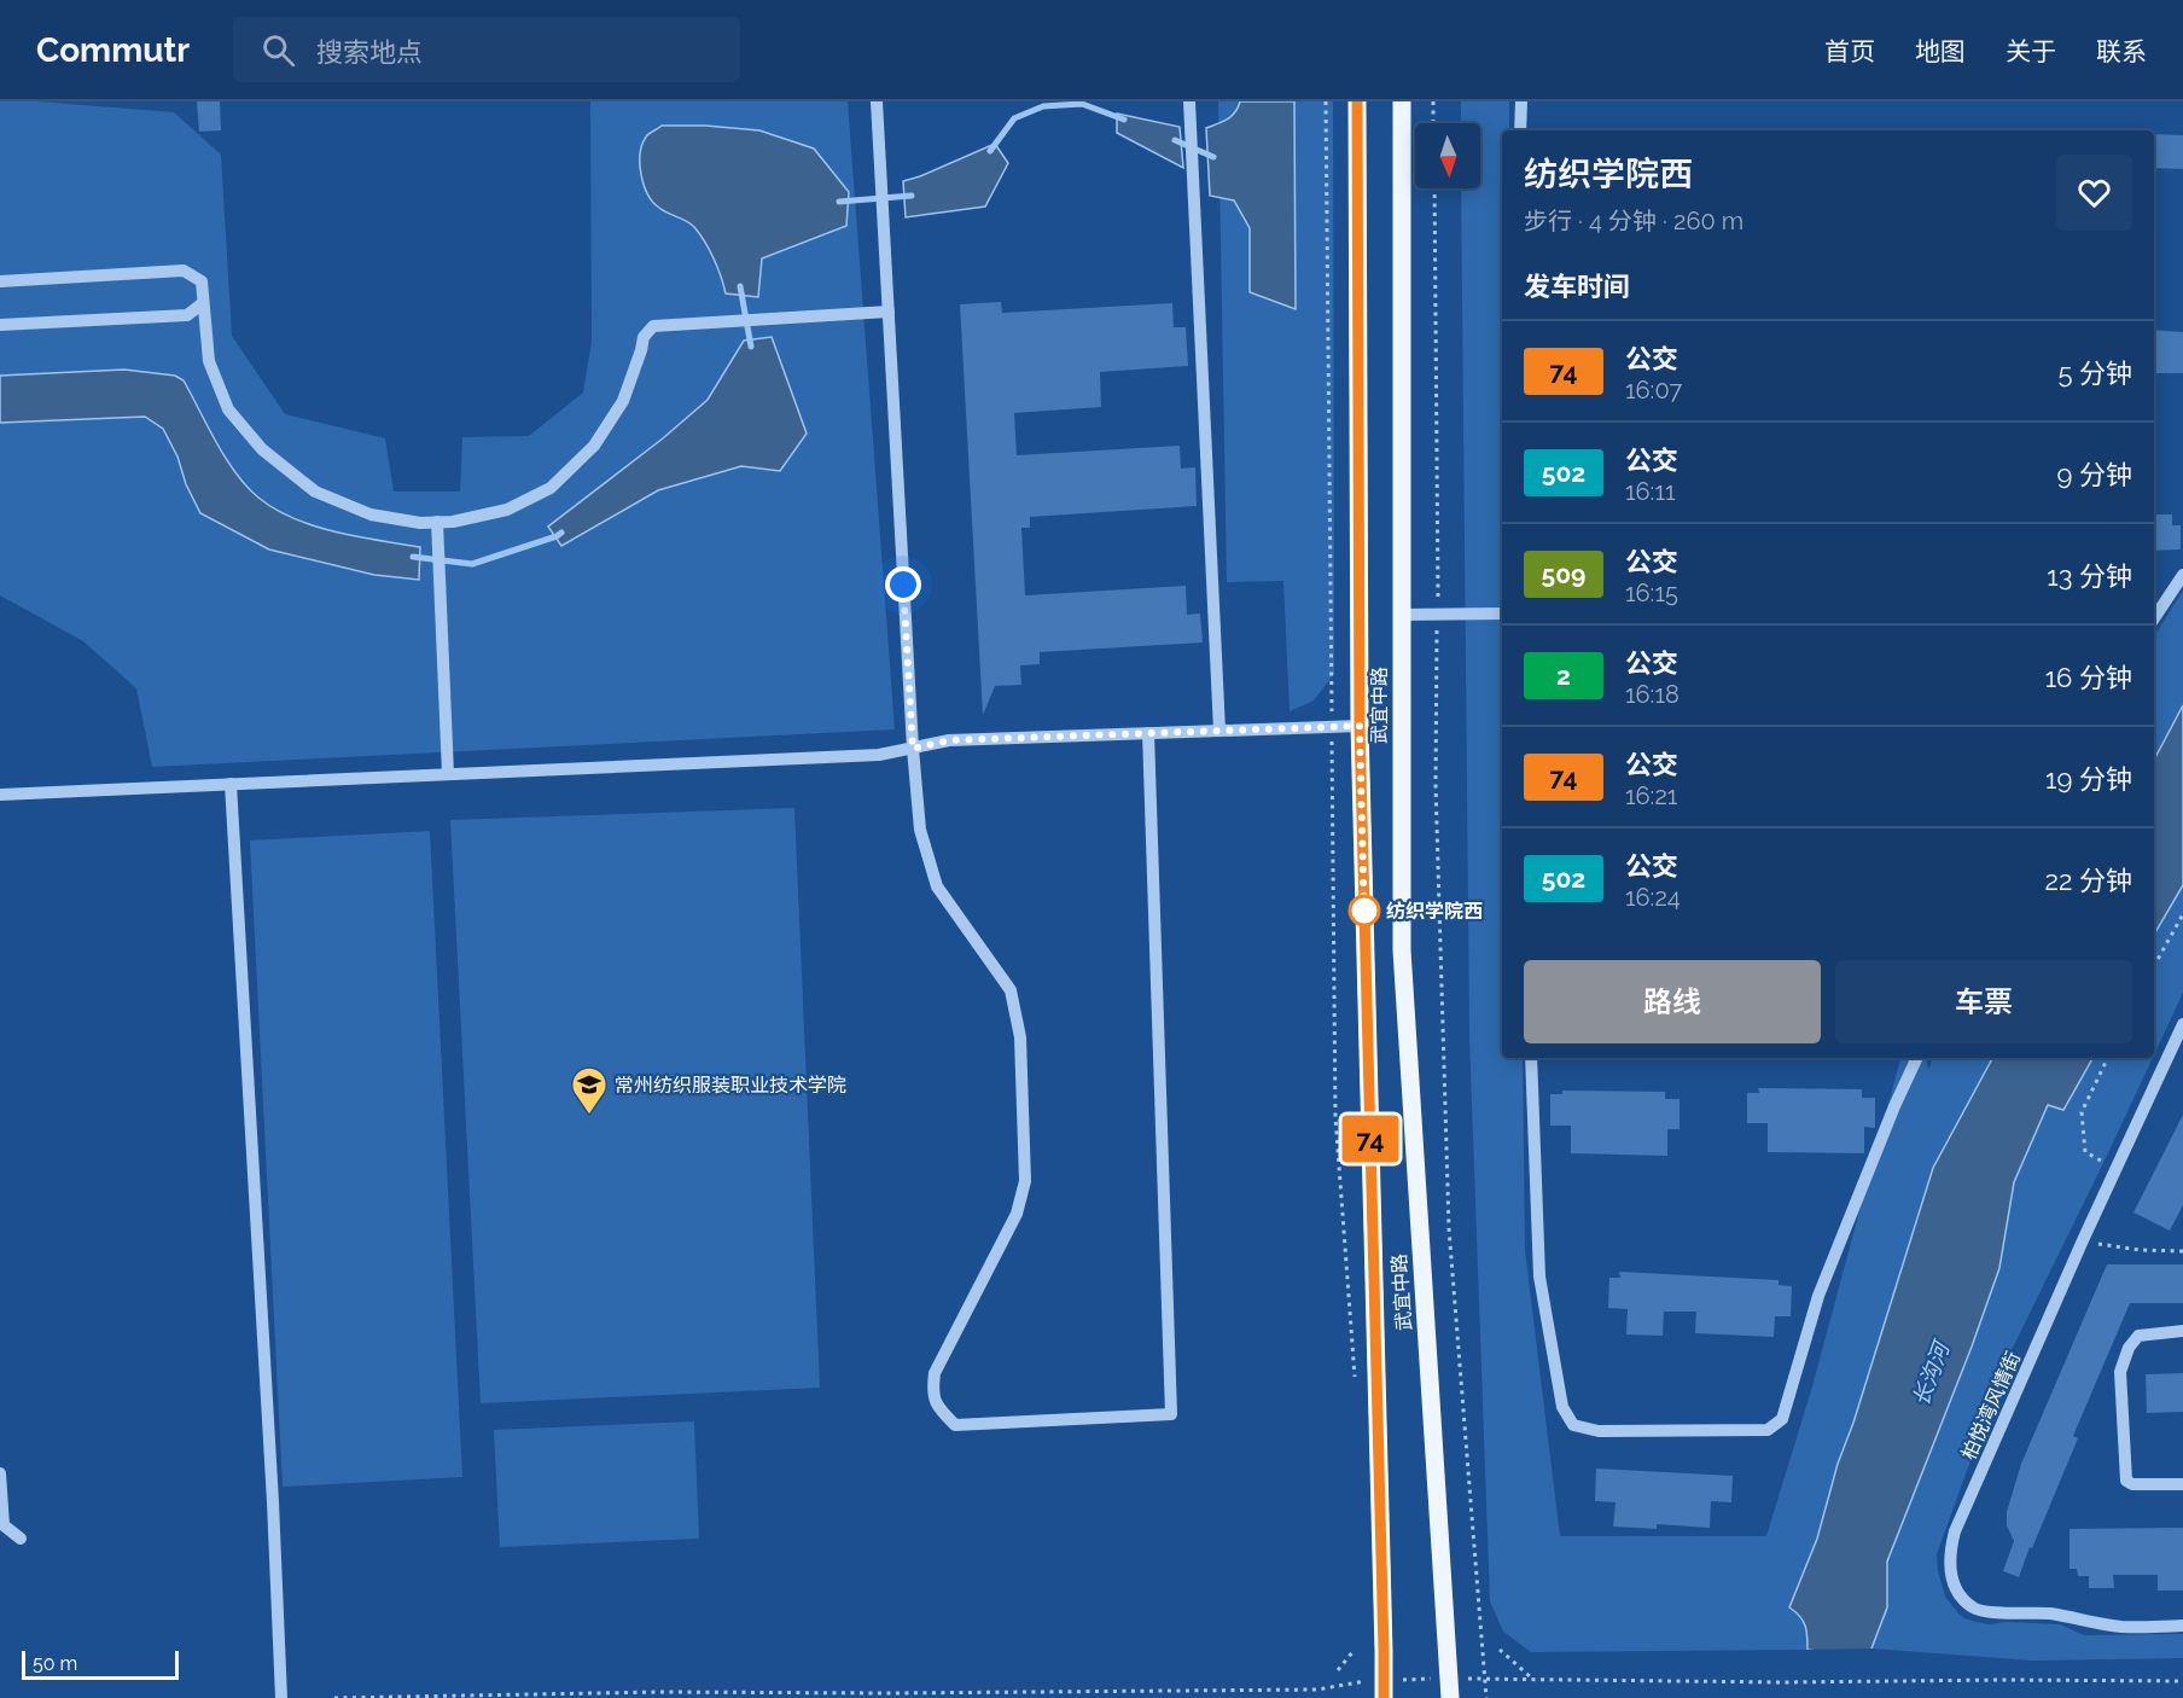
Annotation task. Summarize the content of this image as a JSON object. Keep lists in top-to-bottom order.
{
  "streets": {
    "main road": ["武宜中路"],
    "street": ["柏悦湾风情街"]
  },
  "water": ["长沟河"],
  "places": {
    "other": ["纺织学院西"],
    "school or university": ["常州纺织服装职业技术学院"]
  },
  "lines": ["bus line 74"],
  "scale_bar": "50 m",
  "north": "bottom",
  "page": {
    "header": "Commutr",
    "search": "搜索地点",
    "nav": [
      "首页",
      "地图",
      "关于",
      "联系"
    ],
    "on_map": "74",
    "heading": [
      ["纺织学院西", "步行 · 4 分钟 · 260 m"],
      "发车时间"
    ],
    "list": [
      {
        "mark": "74",
        "name": "公交",
        "note": "16:07",
        "value": "5 分钟"
      },
      {
        "mark": "502",
        "name": "公交",
        "note": "16:11",
        "value": "9 分钟"
      },
      {
        "mark": "509",
        "name": "公交",
        "note": "16:15",
        "value": "13 分钟"
      },
      {
        "mark": "2",
        "name": "公交",
        "note": "16:18",
        "value": "16 分钟"
      },
      {
        "mark": "74",
        "name": "公交",
        "note": "16:21",
        "value": "19 分钟"
      },
      {
        "mark": "502",
        "name": "公交",
        "note": "16:24",
        "value": "22 分钟"
      }
    ],
    "buttons": ["路线", "车票"],
    "scale": "50 m"
  }
}
